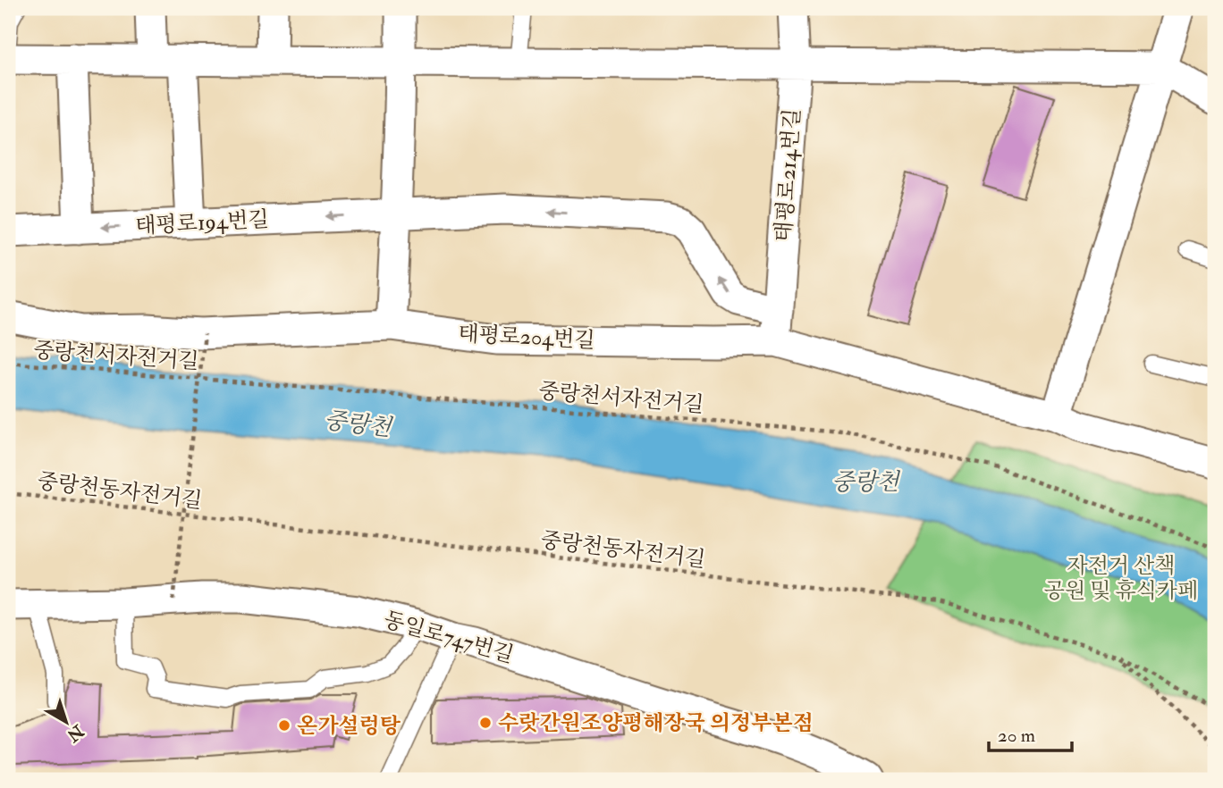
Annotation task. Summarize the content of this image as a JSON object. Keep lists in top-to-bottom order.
{
  "streets": {
    "street": [
      "태평로214번길",
      "태평로194번길",
      "태평로204번길",
      "동일로747번길"
    ],
    "path": ["중랑천서자전거길", "중랑천동자전거길"]
  },
  "crossings": [
    ["태평로214번길", "태평로204번길"]
  ],
  "water": ["중랑천"],
  "parks": ["자전거 산책 공원 및 휴식카페"],
  "places": ["수랏간원조양평해장국 의정부본점", "온가설렁탕"],
  "scale_bar": "20 m",
  "north": "bottom right"
}
